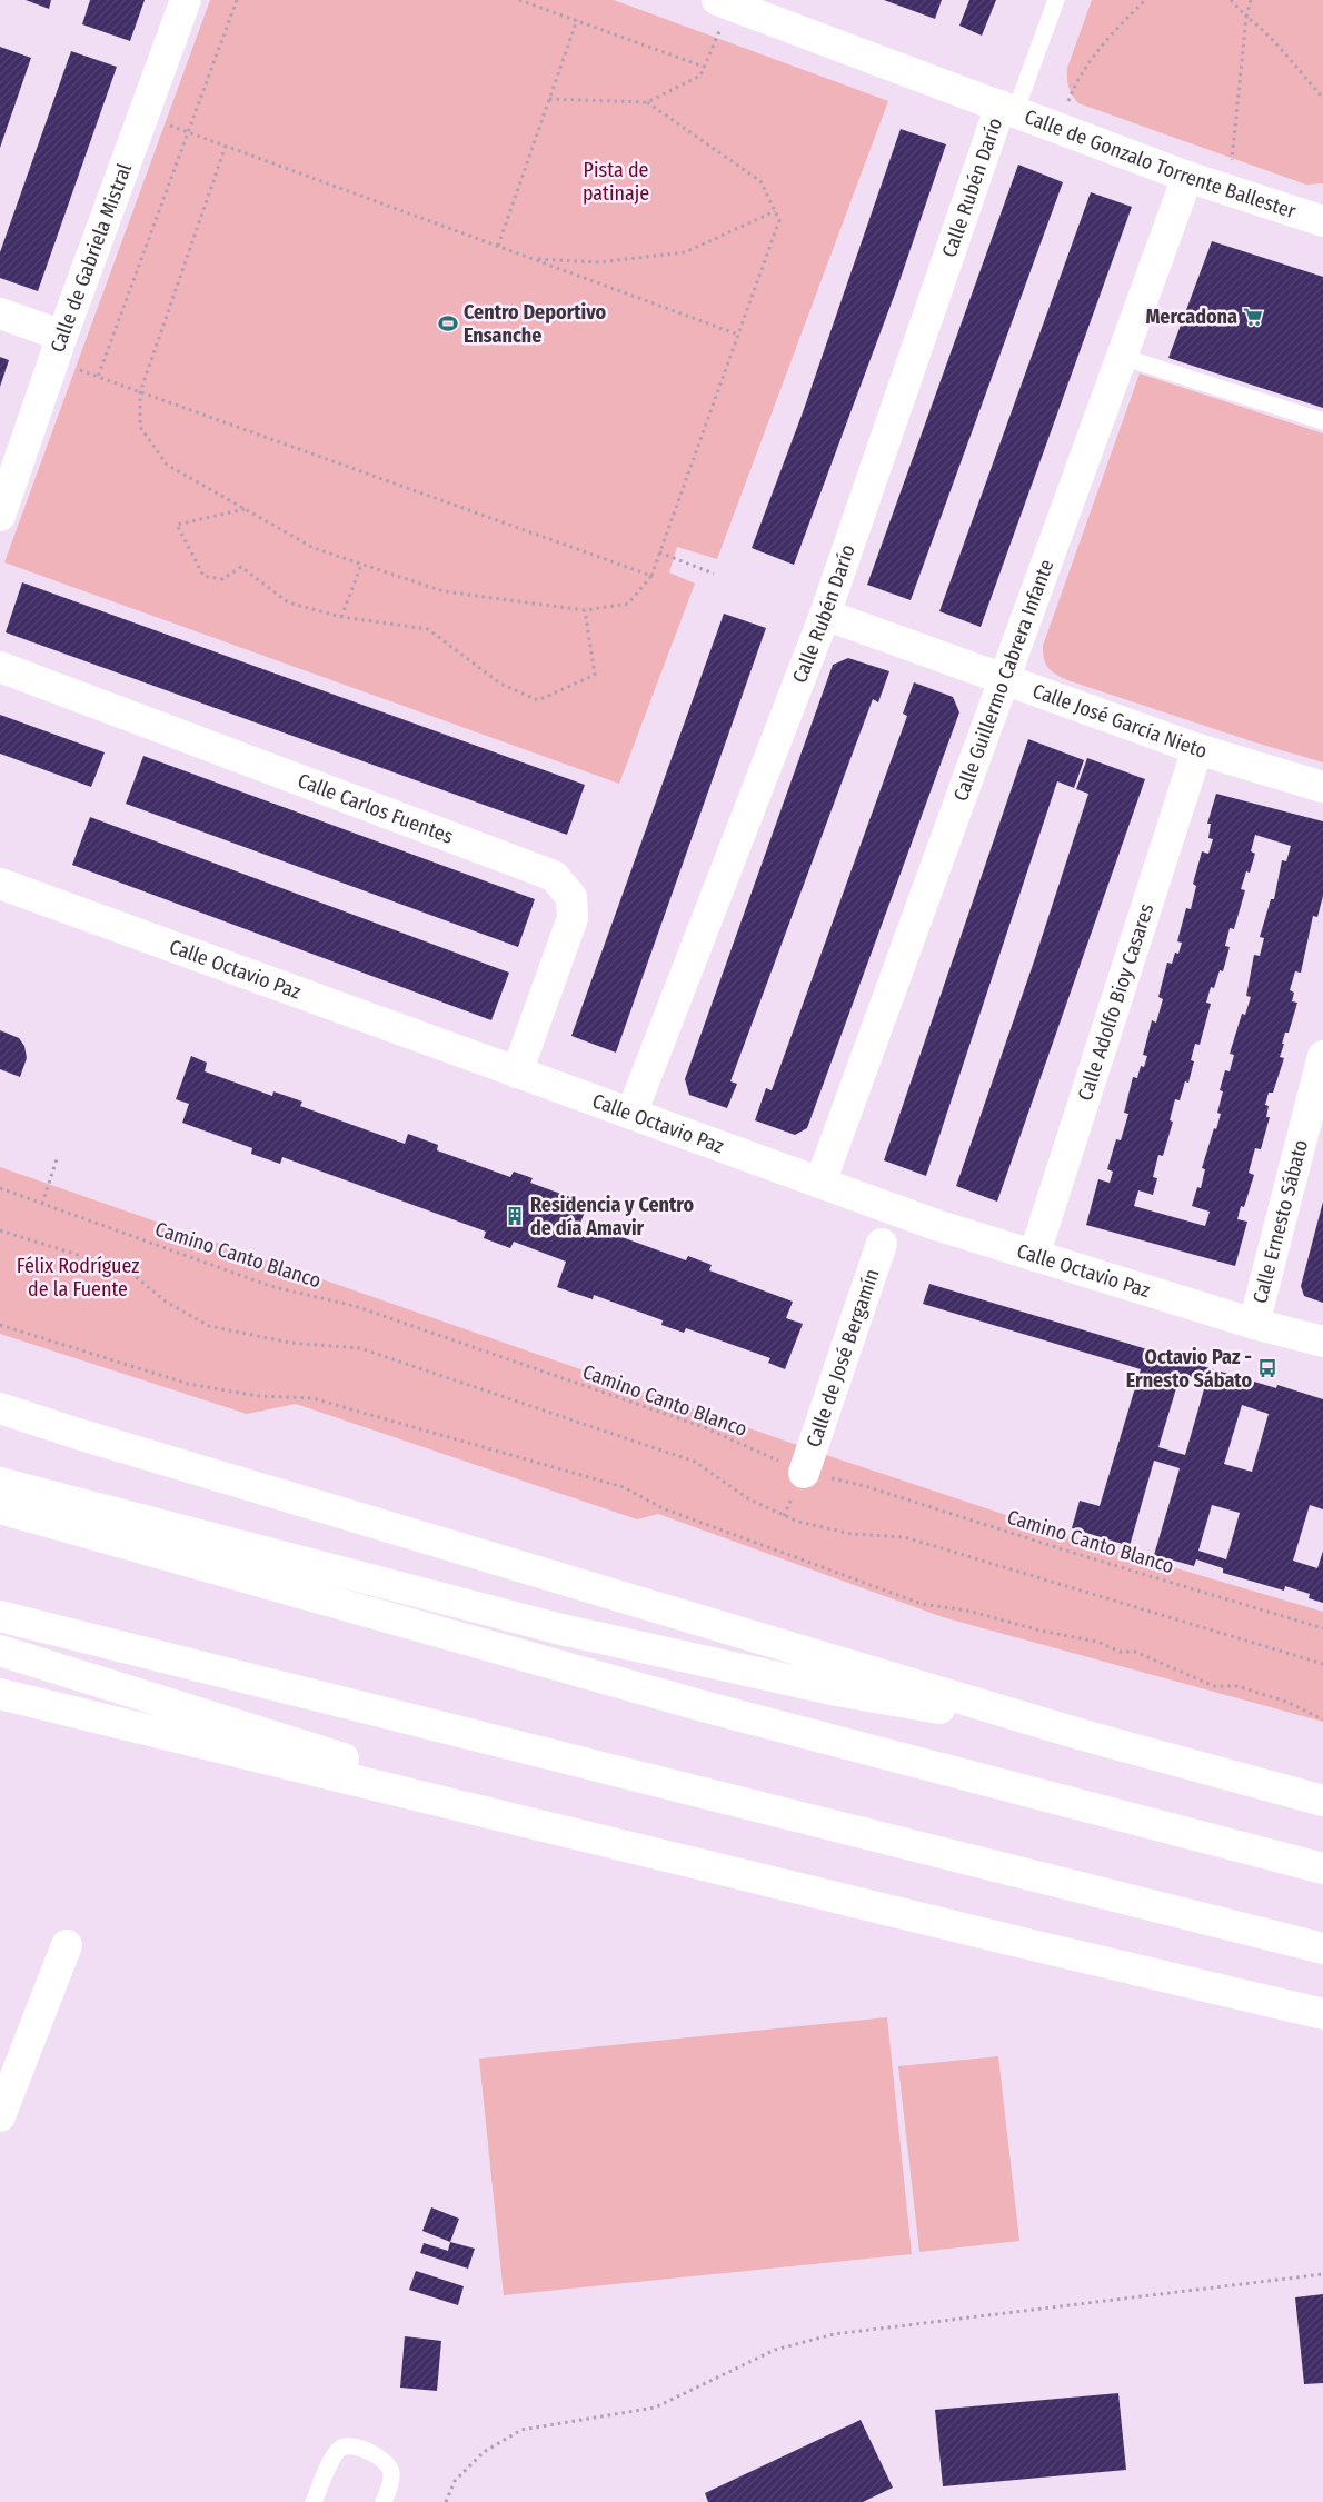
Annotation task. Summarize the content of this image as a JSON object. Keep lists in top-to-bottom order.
{
  "streets": {
    "main road": [
      "Calle de Gonzalo Torrente Ballester",
      "Calle Rubén Darío",
      "Calle de Gabriela Mistral",
      "Calle Guillermo Cabrera Infante",
      "Calle José García Nieto",
      "Calle Carlos Fuentes",
      "Calle Octavio Paz",
      "Calle Adolfo Bioy Casares",
      "Calle Ernesto Sábato",
      "Calle de José Bergamín"
    ],
    "path": ["Camino Canto Blanco"]
  },
  "crossings": [
    ["Calle de Gonzalo Torrente Ballester", "Calle Rubén Darío"],
    ["Calle de Gonzalo Torrente Ballester", "Calle Guillermo Cabrera Infante"],
    ["Calle Rubén Darío", "Calle José García Nieto"],
    ["Calle Rubén Darío", "Calle Octavio Paz"],
    ["Calle Guillermo Cabrera Infante", "Calle José García Nieto"],
    ["Calle Guillermo Cabrera Infante", "Calle Octavio Paz"],
    ["Calle José García Nieto", "Calle Adolfo Bioy Casares"],
    ["Calle Carlos Fuentes", "Calle Octavio Paz"],
    ["Calle Octavio Paz", "Calle Adolfo Bioy Casares"],
    ["Calle Octavio Paz", "Calle Ernesto Sábato"],
    ["Camino Canto Blanco", "Calle de José Bergamín"]
  ],
  "parks": ["Pista de patinaje", "Félix Rodríguez de la Fuente"],
  "places": {
    "supermarket": ["Mercadona"],
    "sports": ["Centro Deportivo Ensanche"],
    "building": ["Residencia y Centro de día Amavir"],
    "bus stop": ["Octavio Paz - Ernesto Sábato"]
  }
}
